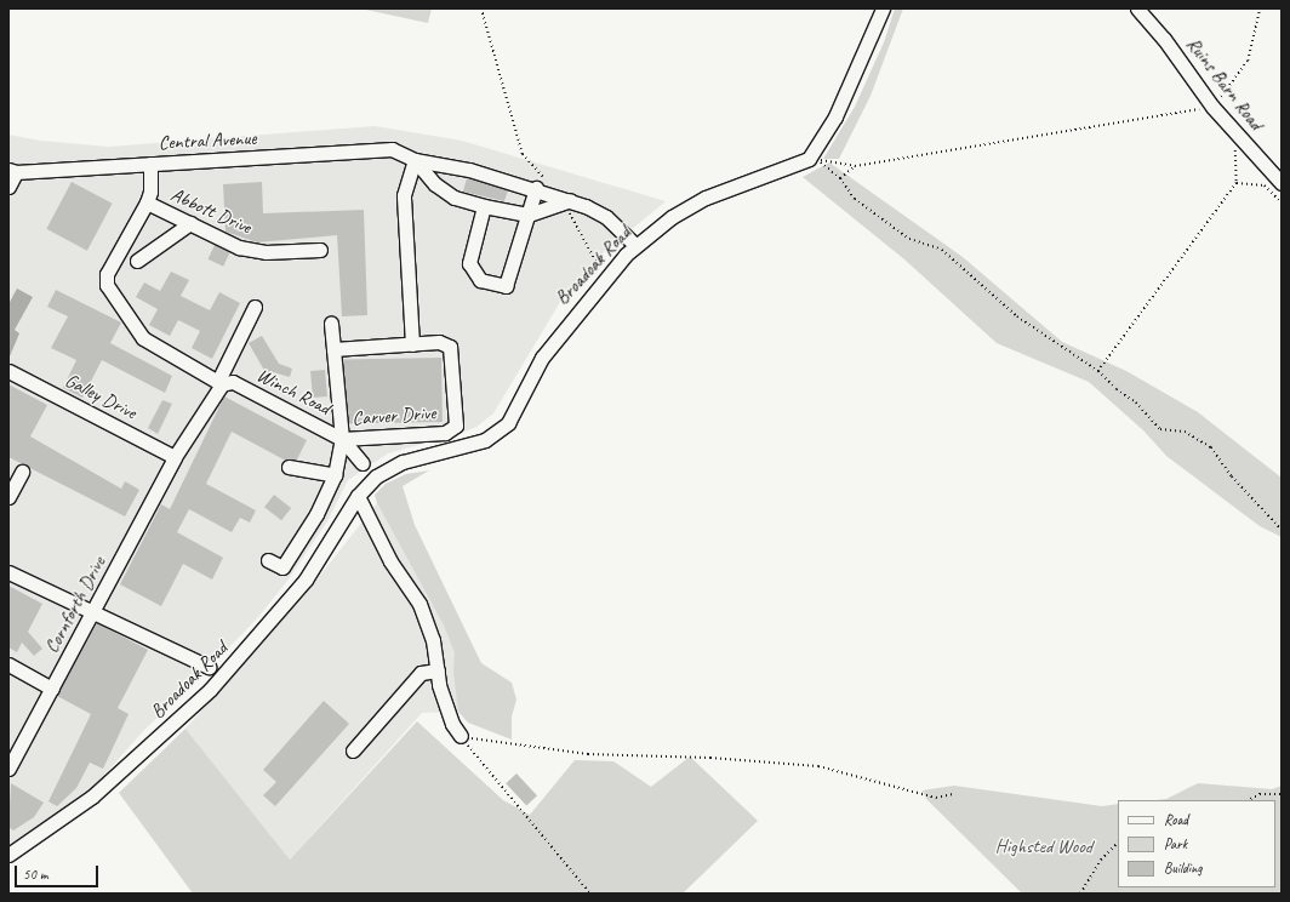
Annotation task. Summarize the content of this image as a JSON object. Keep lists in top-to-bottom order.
{
  "streets": {
    "street": [
      "Ruins Barn Road",
      "Central Avenue",
      "Abbott Drive",
      "Broadoak Road",
      "Winch Road",
      "Galley Drive",
      "Carver Drive",
      "Cornforth Drive"
    ]
  },
  "crossings": [
    ["Abbott Drive", "Winch Road"],
    ["Winch Road", "Carver Drive"],
    ["Winch Road", "Cornforth Drive"],
    ["Galley Drive", "Cornforth Drive"]
  ],
  "parks": ["Highsted Wood"],
  "legend": ["Road", "Park", "Building"],
  "scale_bar": "50 m"
}
